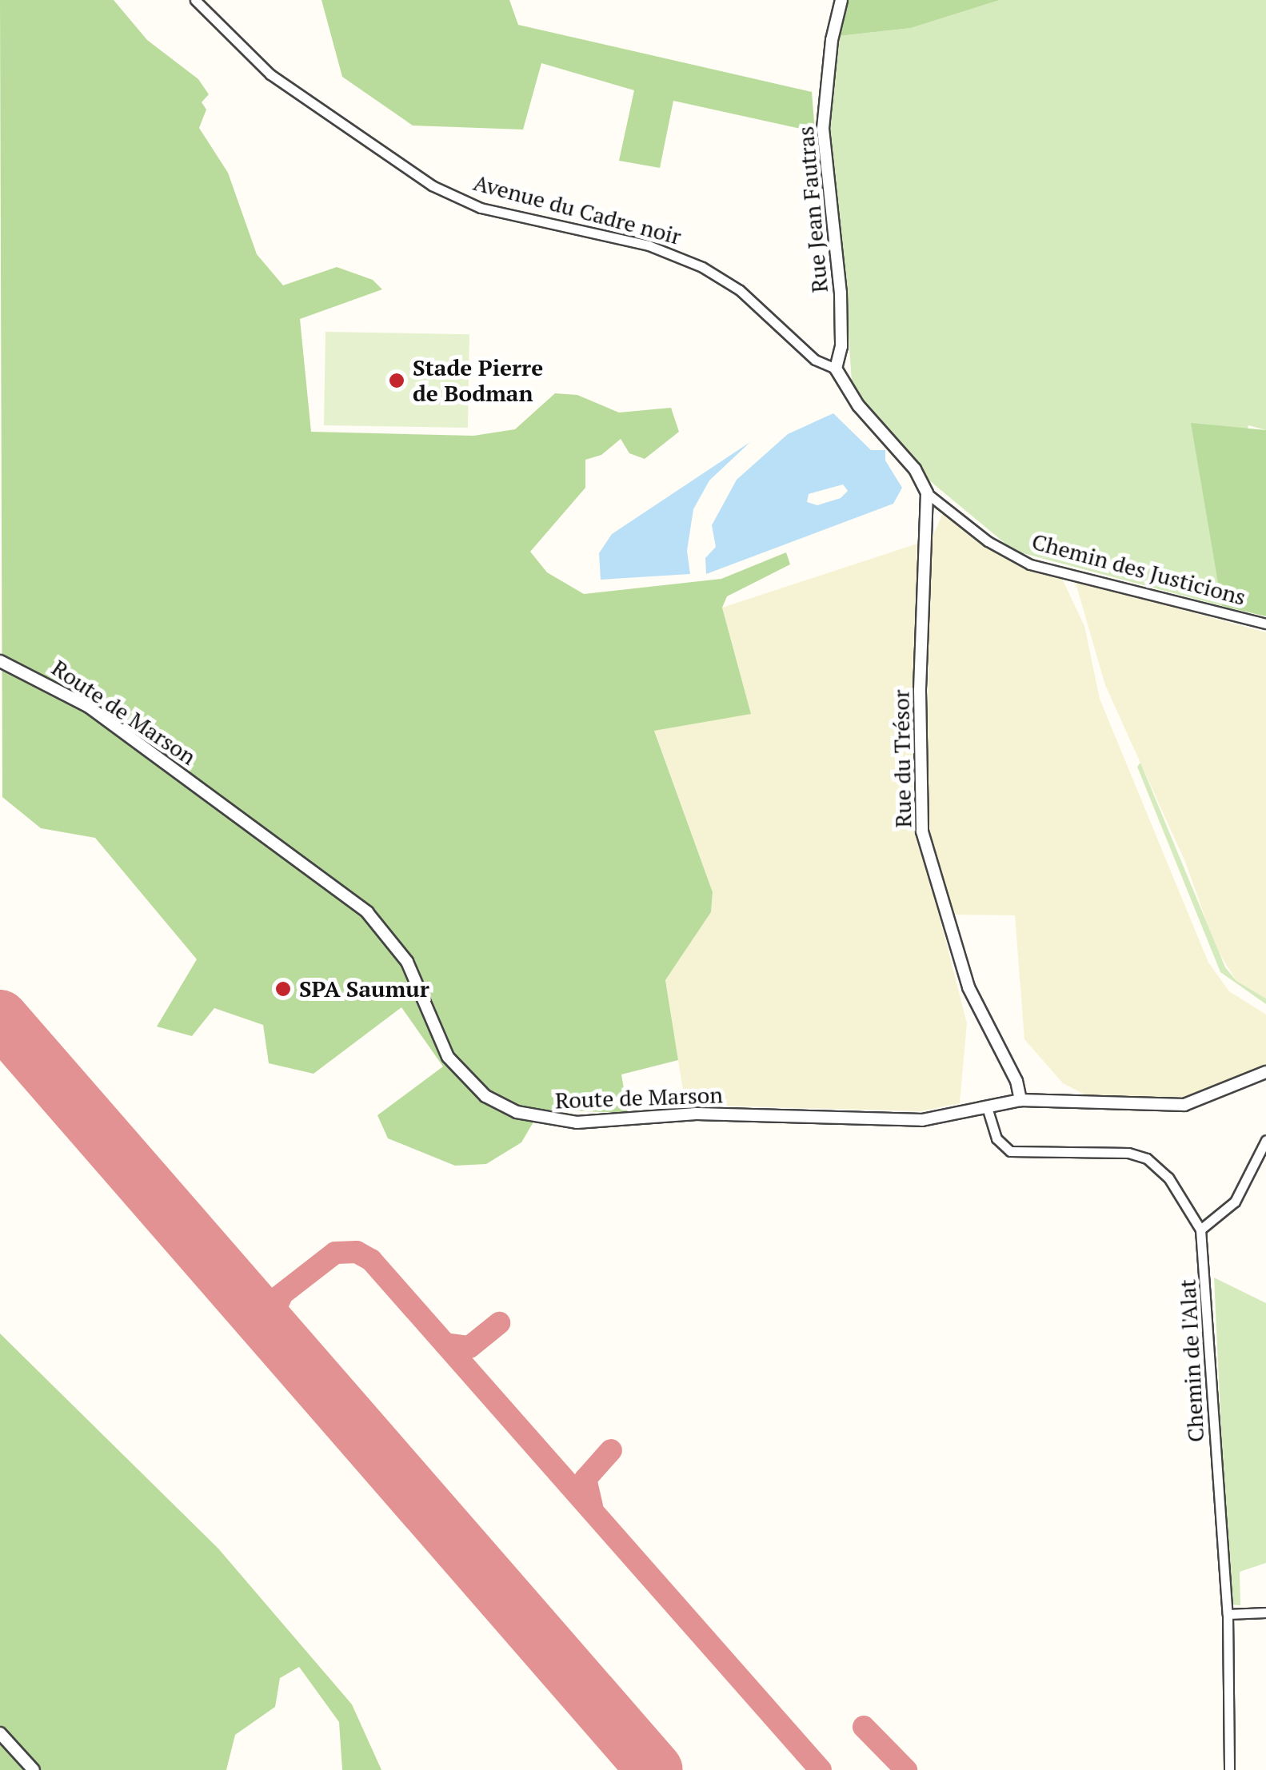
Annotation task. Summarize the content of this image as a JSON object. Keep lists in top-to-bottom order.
{
  "streets": {
    "street": [
      "Avenue du Cadre noir",
      "Rue Jean Fautras",
      "Chemin des Justicions",
      "Route de Marson",
      "Rue du Trésor",
      "Chemin de l'Alat"
    ]
  },
  "crossings": [
    ["Avenue du Cadre noir", "Rue Jean Fautras"],
    ["Chemin des Justicions", "Rue du Trésor"],
    ["Route de Marson", "Rue du Trésor"],
    ["Route de Marson", "Chemin de l'Alat"]
  ],
  "places": ["Stade Pierre de Bodman", "SPA Saumur"]
}
